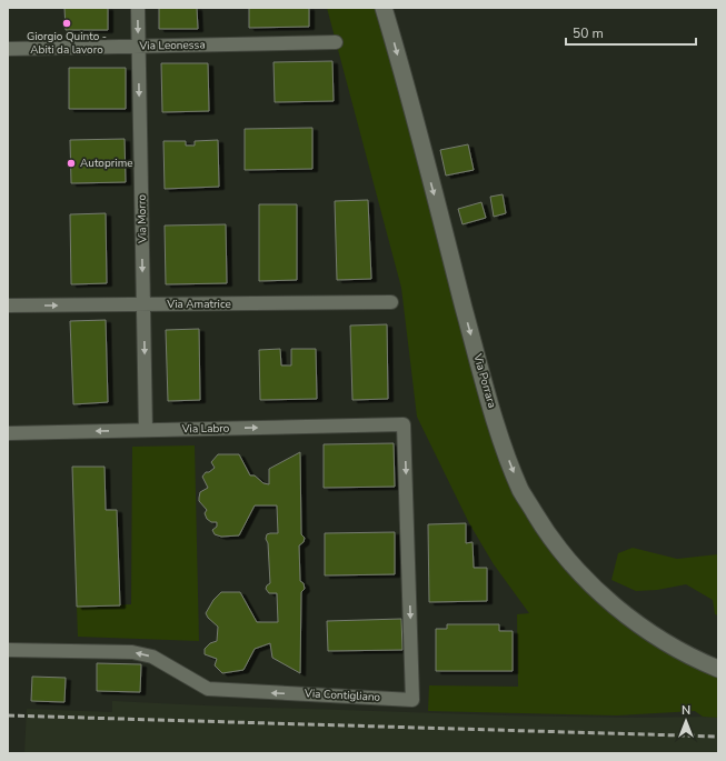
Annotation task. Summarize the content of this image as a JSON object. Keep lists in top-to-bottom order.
{
  "streets": {
    "street": [
      "Via Leonessa",
      "Via Morro",
      "Via Amatrice",
      "Via Porrara",
      "Via Labro",
      "Via Contigliano"
    ]
  },
  "crossings": [
    ["Via Leonessa", "Via Morro"],
    ["Via Morro", "Via Amatrice"],
    ["Via Morro", "Via Labro"],
    ["Via Labro", "Via Contigliano"]
  ],
  "one_way": ["Via Morro", "Via Amatrice", "Via Porrara"],
  "places": ["Giorgio Quinto - Abiti da lavoro", "Autoprime"],
  "scale_bar": "50 m",
  "north": "top"
}
